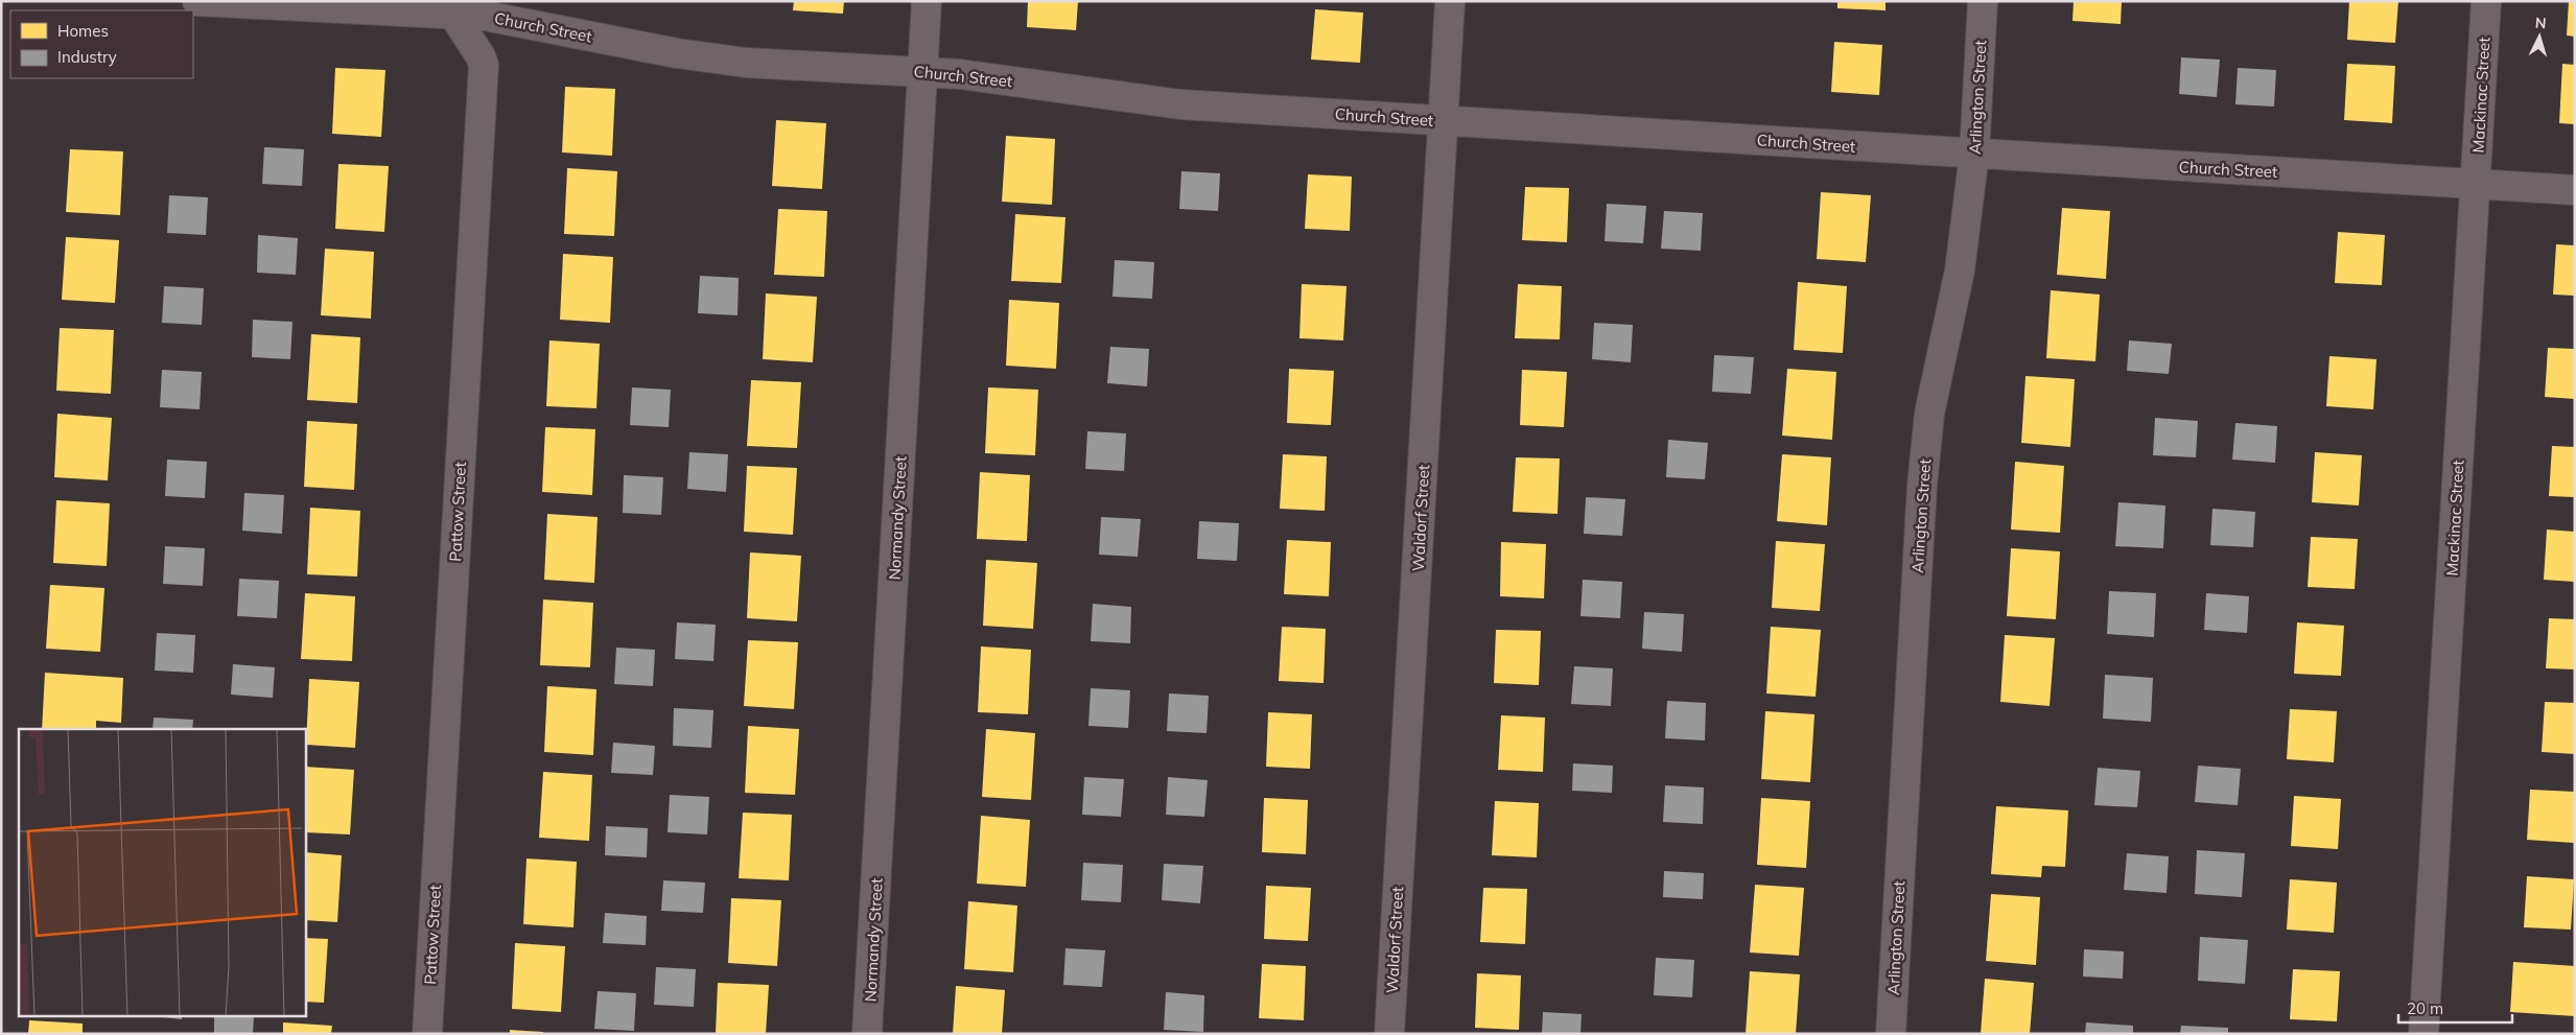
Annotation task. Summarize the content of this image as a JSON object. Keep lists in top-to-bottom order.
{
  "streets": {
    "street": [
      "Church Street",
      "Mackinac Street",
      "Arlington Street",
      "Pattow Street",
      "Normandy Street",
      "Waldorf Street"
    ]
  },
  "crossings": [
    ["Church Street", "Mackinac Street"],
    ["Church Street", "Arlington Street"],
    ["Church Street", "Pattow Street"],
    ["Church Street", "Normandy Street"],
    ["Church Street", "Waldorf Street"]
  ],
  "legend": ["Homes", "Industry"],
  "scale_bar": "20 m",
  "north": "top"
}
